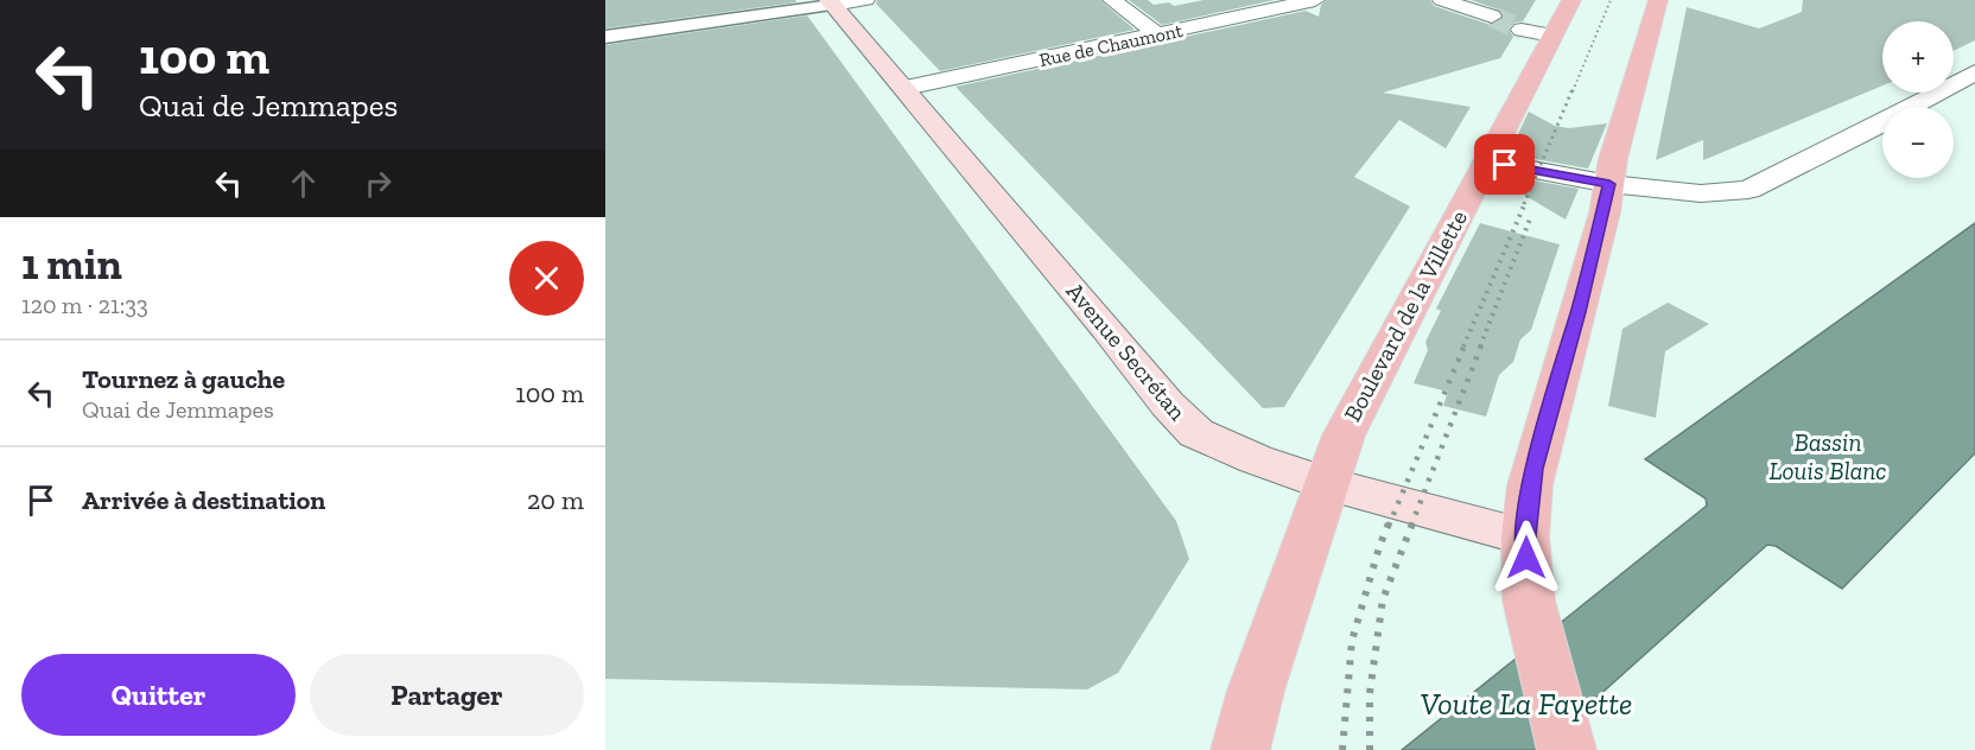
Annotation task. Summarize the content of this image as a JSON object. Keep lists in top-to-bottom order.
{
  "streets": {
    "main road": ["Boulevard de la Villette", "Avenue Secrétan"],
    "street": ["Rue de Chaumont"]
  },
  "crossings": [
    ["Rue de Chaumont", "Avenue Secrétan"],
    ["Boulevard de la Villette", "Avenue Secrétan"]
  ],
  "water": ["Bassin Louis Blanc", "Voute La Fayette"],
  "page": {
    "turn": ["100 m", "Quai de Jemmapes"],
    "map_buttons": ["+", "−"],
    "heading": ["1 min", "120 m · 21:33"],
    "list": [
      {
        "name": "Tournez à gauche",
        "note": "Quai de Jemmapes",
        "value": "100 m"
      },
      {
        "name": "Arrivée à destination",
        "value": "20 m"
      }
    ],
    "buttons": ["Quitter", "Partager"]
  }
}
